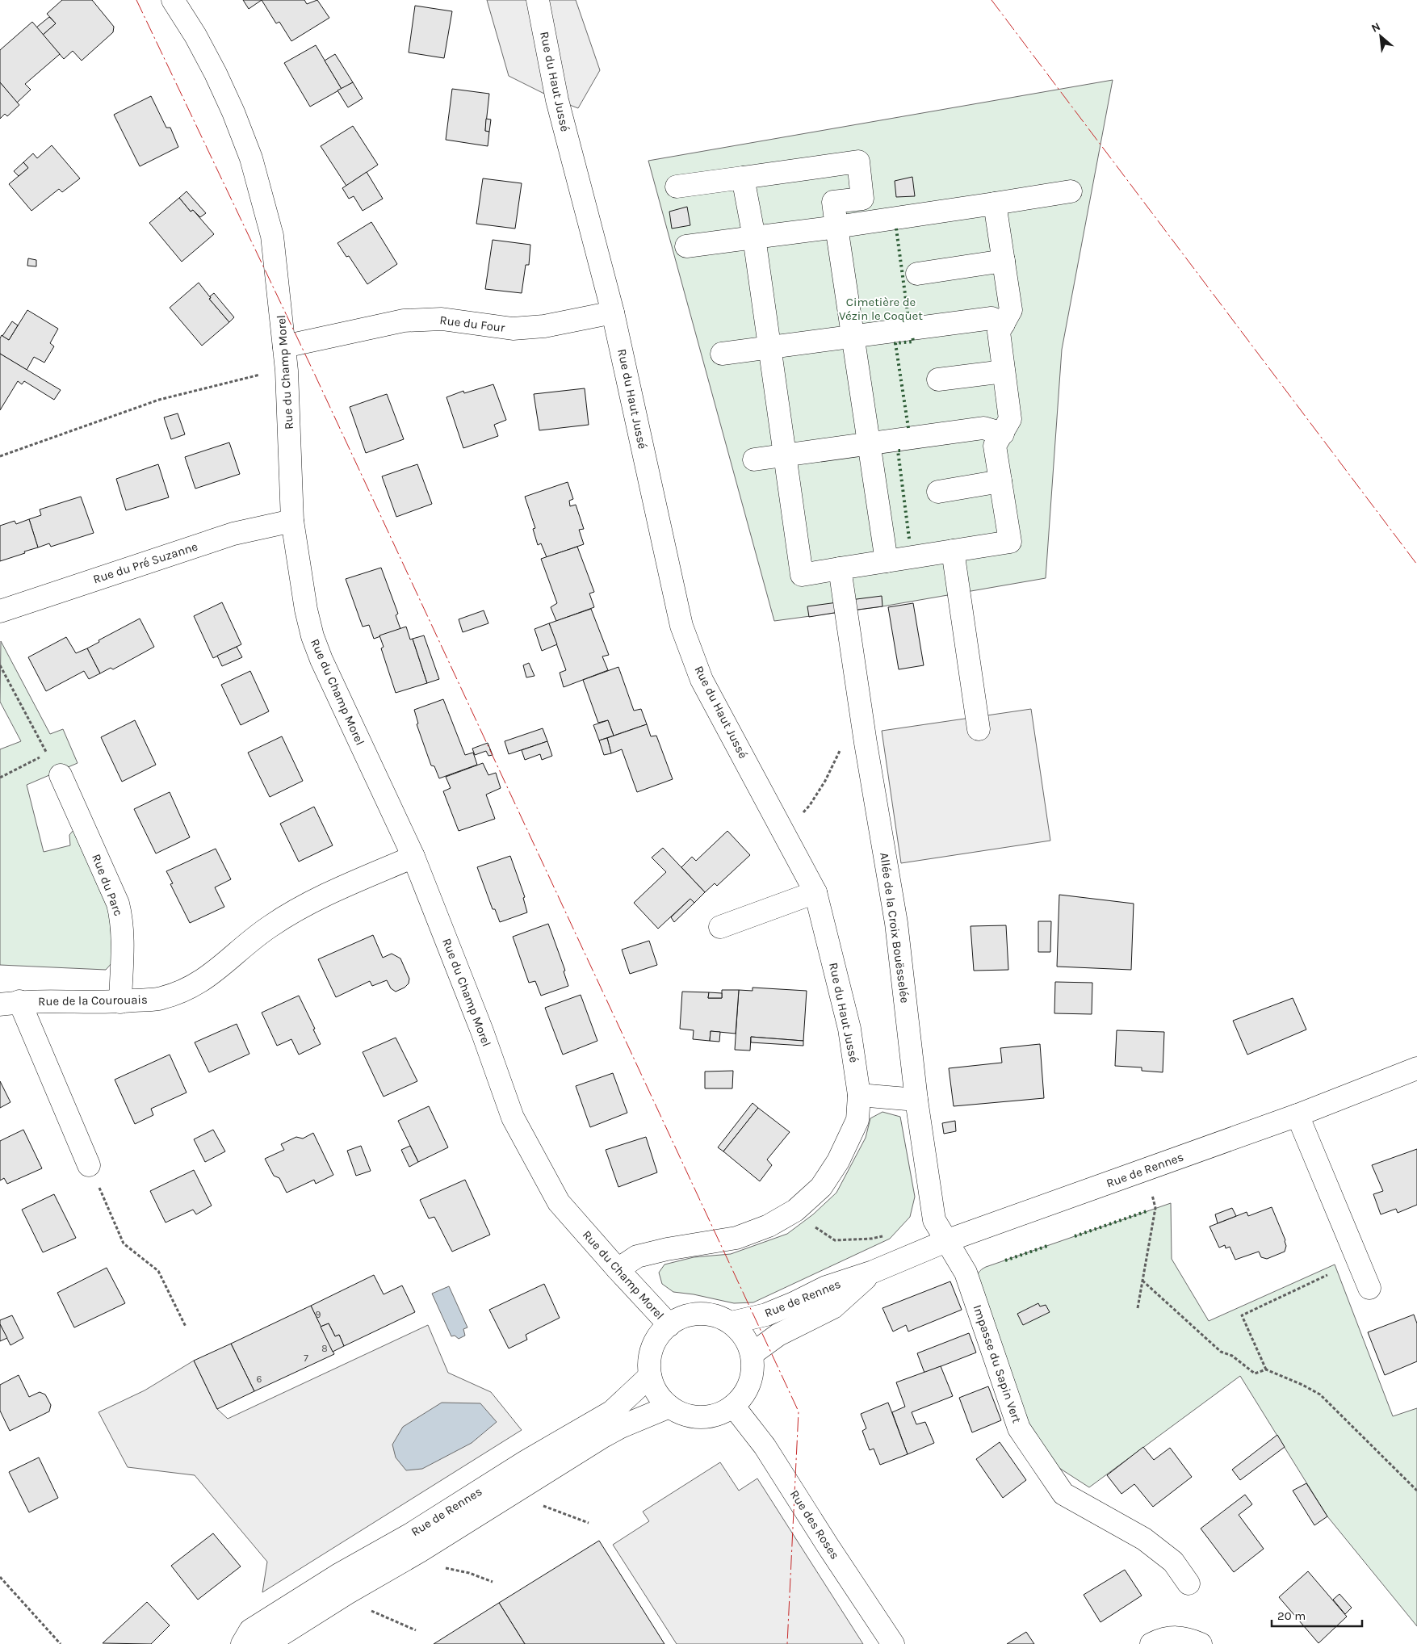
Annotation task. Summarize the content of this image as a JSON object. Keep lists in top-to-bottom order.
{
  "streets": {
    "street": [
      "Rue du Haut Jussé",
      "Rue du Four",
      "Rue du Champ Morel",
      "Rue du Pré Suzanne",
      "Rue du Parc",
      "Allée de la Croix Bouësselée",
      "Rue de la Courouais",
      "Rue de Rennes",
      "Impasse du Sapin Vert",
      "Rue des Roses"
    ]
  },
  "crossings": [
    ["Rue du Haut Jussé", "Rue du Four"],
    ["Rue du Haut Jussé", "Rue du Champ Morel"],
    ["Rue du Four", "Rue du Champ Morel"],
    ["Rue du Champ Morel", "Rue du Pré Suzanne"],
    ["Rue du Champ Morel", "Rue de la Courouais"],
    ["Rue du Champ Morel", "Rue de Rennes"],
    ["Rue du Champ Morel", "Rue des Roses"],
    ["Rue du Parc", "Rue de la Courouais"],
    ["Allée de la Croix Bouësselée", "Rue de Rennes"],
    ["Allée de la Croix Bouësselée", "Impasse du Sapin Vert"],
    ["Rue de Rennes", "Impasse du Sapin Vert"],
    ["Rue de Rennes", "Rue des Roses"]
  ],
  "parks": ["Cimetière de Vézin le Coquet"],
  "house_numbers": [
    "9",
    "8",
    "7",
    "6"
  ],
  "scale_bar": "20 m",
  "north": "top left"
}
